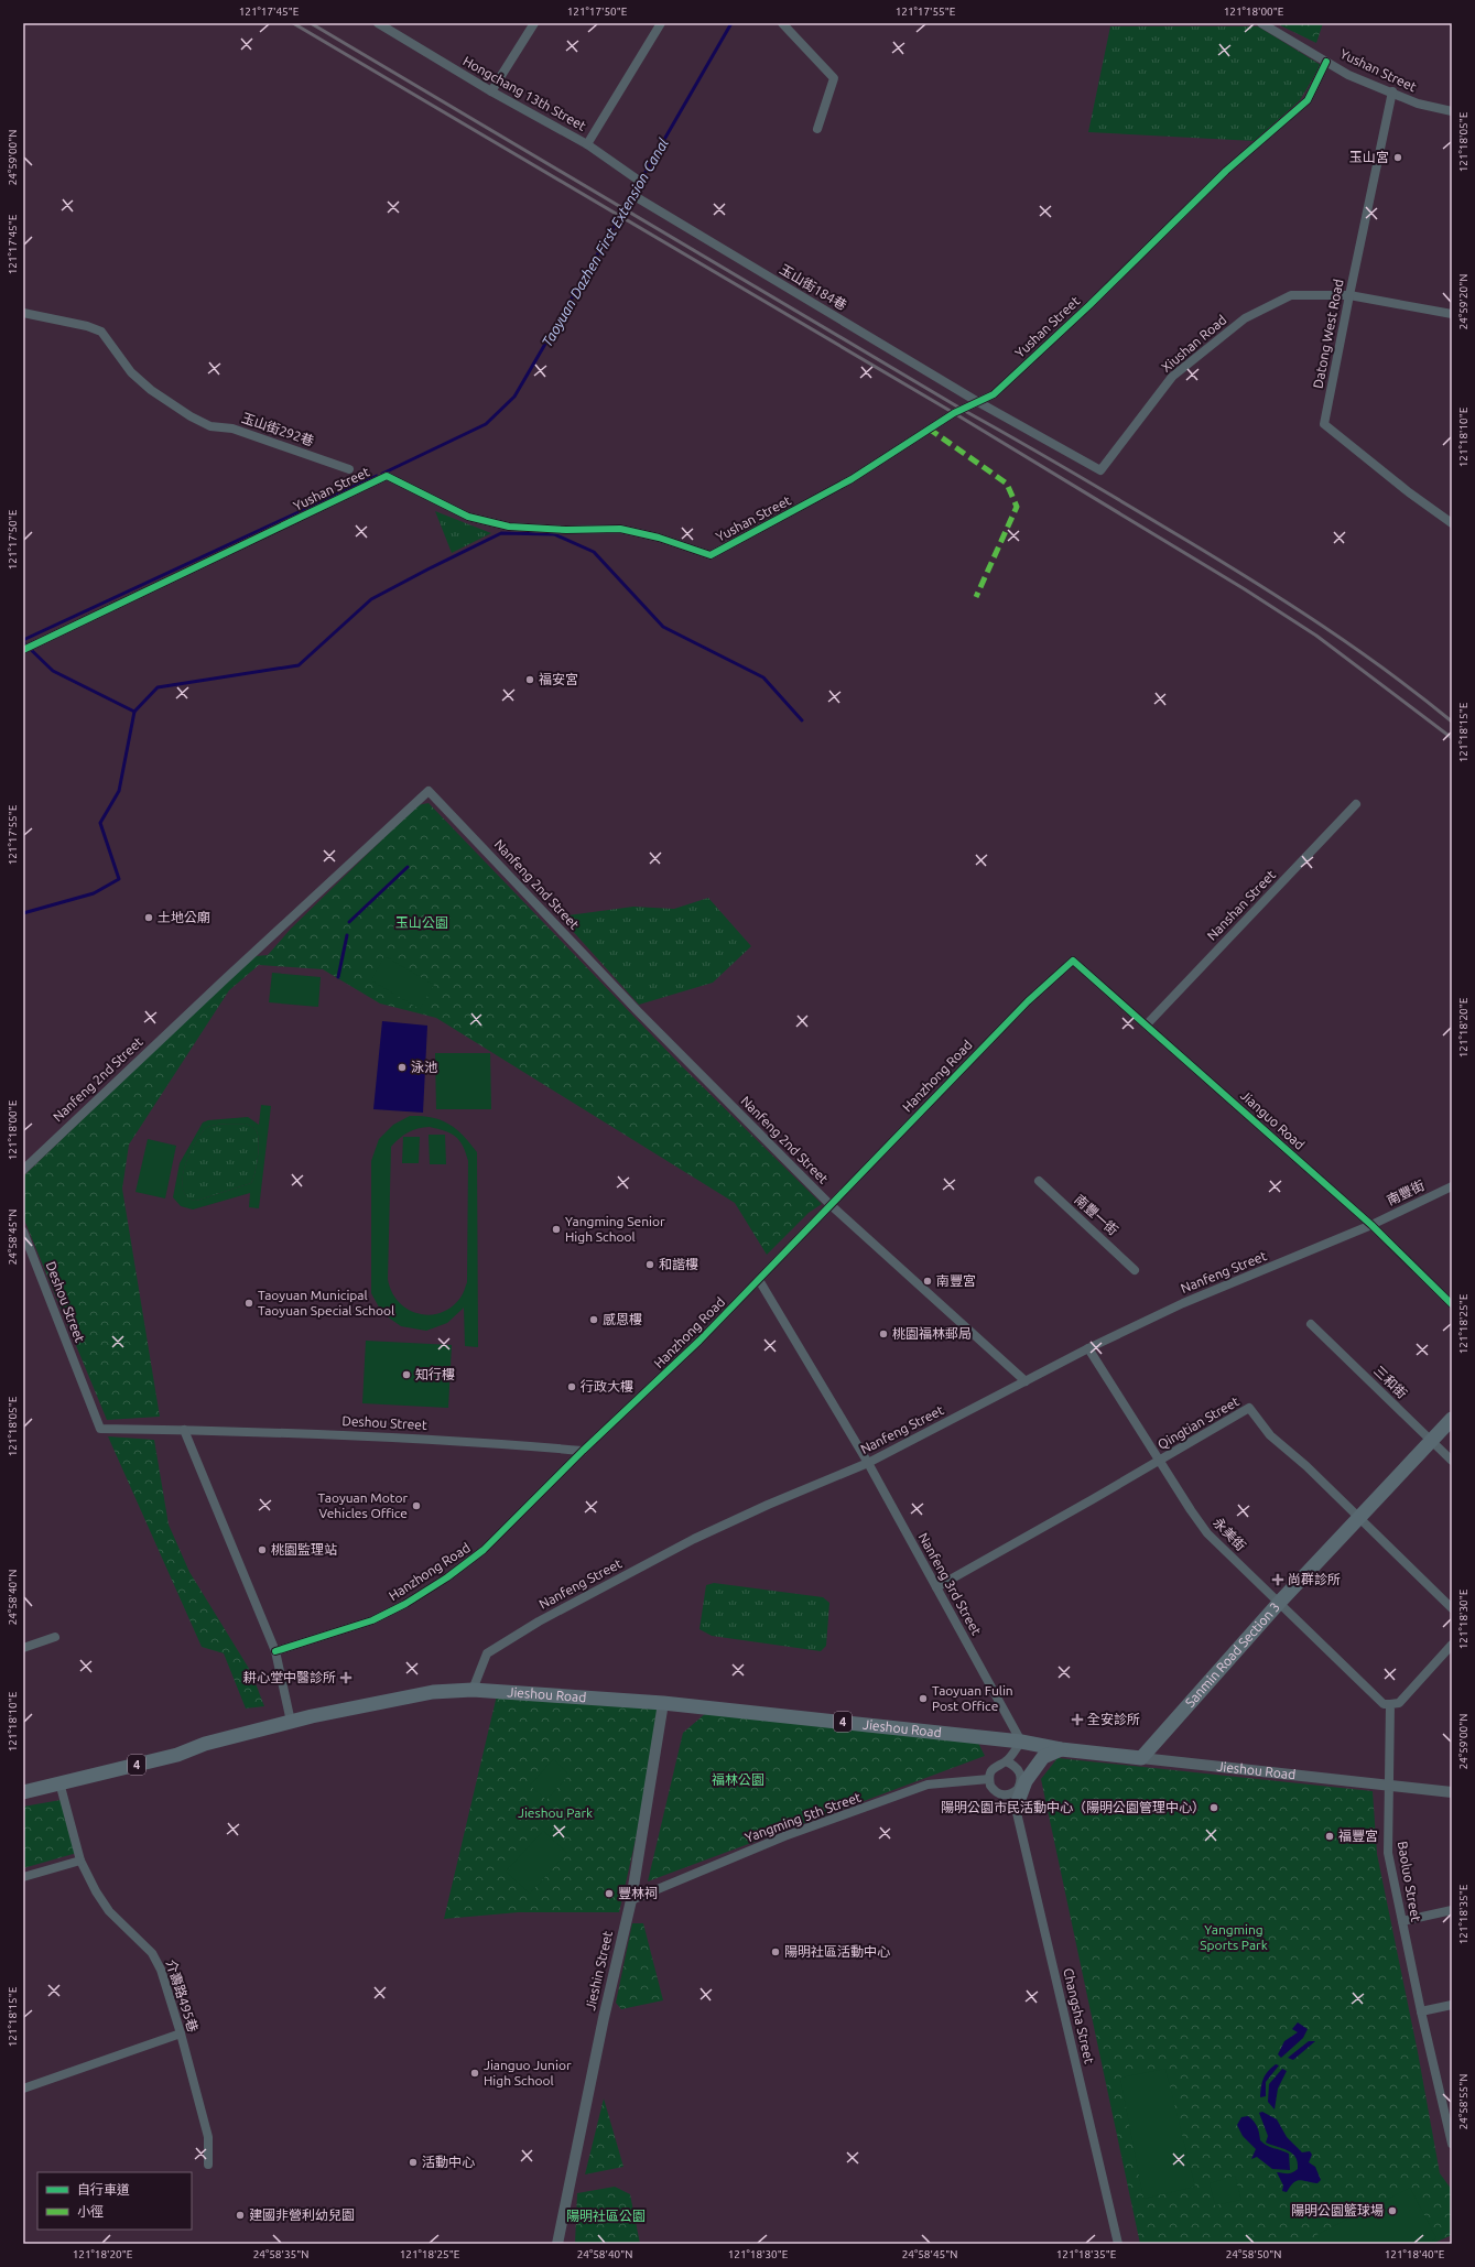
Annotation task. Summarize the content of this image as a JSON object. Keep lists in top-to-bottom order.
{
  "streets": {
    "main road": ["Sanmin Road Section 3", "Jieshou Road", "4"],
    "street": [
      "Yushan Street",
      "Hongchang 13th Street",
      "玉山街184巷",
      "Datong West Road",
      "Xiushan Road",
      "玉山街292巷",
      "Nanfeng 2nd Street",
      "Nanshan Street",
      "Hanzhong Road",
      "Jianguo Road",
      "南豐街",
      "南豐一街",
      "Nanfeng Street",
      "Deshou Street",
      "三和街",
      "Qingtian Street",
      "永美街",
      "Nanfeng 3rd Street",
      "Yangming 5th Street",
      "Baoluo Street",
      "Jieshin Street",
      "介壽路495巷",
      "Changsha Street"
    ]
  },
  "crossings": [
    ["Yushan Street", "玉山街184巷"],
    ["Yushan Street", "Datong West Road"],
    ["Yushan Street", "Xiushan Road"],
    ["Hongchang 13th Street", "玉山街184巷"],
    ["玉山街184巷", "Xiushan Road"],
    ["Datong West Road", "Xiushan Road"],
    ["Nanfeng 2nd Street", "Hanzhong Road"],
    ["Nanfeng 2nd Street", "Nanfeng Street"],
    ["Nanshan Street", "Jianguo Road"],
    ["Hanzhong Road", "Jianguo Road"],
    ["Hanzhong Road", "Deshou Street"],
    ["Hanzhong Road", "Nanfeng 3rd Street"],
    ["Jianguo Road", "南豐街"],
    ["Jianguo Road", "Nanfeng Street"],
    ["南豐街", "Nanfeng Street"],
    ["Nanfeng Street", "永美街"],
    ["Nanfeng Street", "Nanfeng 3rd Street"],
    ["Nanfeng Street", "Jieshou Road"],
    ["三和街", "Sanmin Road Section 3"],
    ["Qingtian Street", "永美街"],
    ["Qingtian Street", "Nanfeng 3rd Street"],
    ["Qingtian Street", "Sanmin Road Section 3"],
    ["永美街", "Sanmin Road Section 3"],
    ["永美街", "Baoluo Street"],
    ["Nanfeng 3rd Street", "Jieshou Road"],
    ["Sanmin Road Section 3", "Jieshou Road"],
    ["Jieshou Road", "4"],
    ["Jieshou Road", "Baoluo Street"],
    ["Jieshou Road", "Jieshin Street"],
    ["Jieshou Road", "介壽路495巷"],
    ["4", "介壽路495巷"],
    ["Yangming 5th Street", "Jieshin Street"],
    ["Yangming 5th Street", "Changsha Street"]
  ],
  "water": ["Taoyuan Dazhen First Extension Canal"],
  "parks": [
    "玉山公園",
    "福林公園",
    "Jieshou Park",
    "Yangming Sports Park",
    "陽明社區公園"
  ],
  "places": {
    "other": [
      "玉山宮",
      "福安宮",
      "土地公廟",
      "泳池",
      "Yangming Senior High School",
      "和諧樓",
      "南豐宮",
      "Taoyuan Municipal Taoyuan Special School",
      "感恩樓",
      "桃園福林郵局",
      "知行樓",
      "行政大樓",
      "Taoyuan Motor Vehicles Office",
      "桃園監理站",
      "Taoyuan Fulin Post Office",
      "陽明公園市民活動中心（陽明公園管理中心）",
      "福豐宮",
      "豐林祠",
      "陽明社區活動中心",
      "Jianguo Junior High School",
      "活動中心",
      "陽明公園籃球場",
      "建國非營利幼兒園"
    ],
    "health": ["尚群診所", "耕心堂中醫診所", "全安診所"]
  },
  "legend": ["自行車道", "小徑"],
  "coordinates": [
    "121°17'45\"E",
    "121°17'50\"E",
    "121°17'55\"E",
    "121°18'00\"E",
    "121°18'05\"E",
    "24°59'00\"N",
    "24°59'20\"N",
    "121°18'10\"E",
    "121°18'15\"E",
    "121°18'20\"E",
    "24°58'45\"N",
    "121°18'25\"E",
    "24°58'40\"N",
    "121°18'30\"E",
    "121°18'35\"E",
    "24°58'55\"N",
    "24°58'35\"N",
    "24°58'50\"N",
    "121°18'40\"E"
  ]
}
